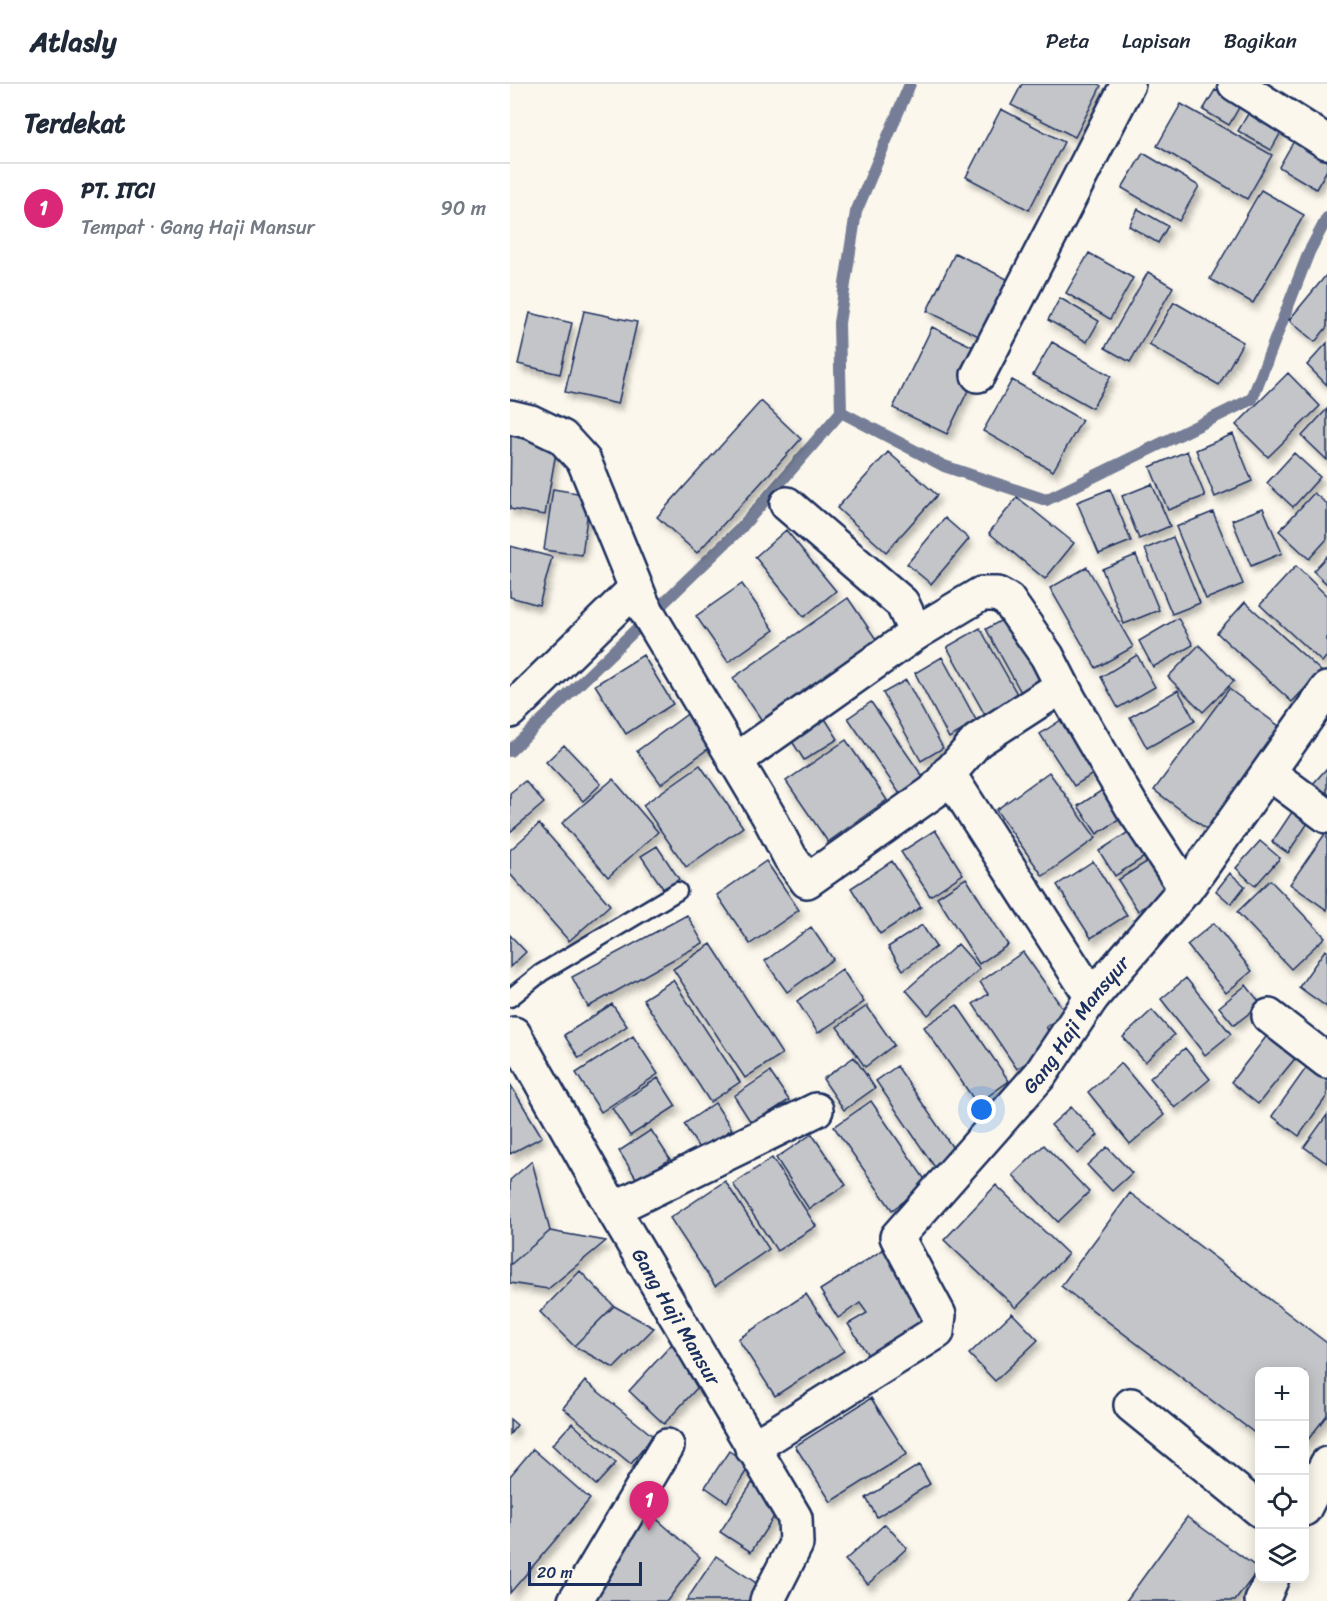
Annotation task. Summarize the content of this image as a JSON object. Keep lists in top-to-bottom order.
{
  "streets": {
    "street": ["Gang Haji Mansyur", "Gang Haji Mansur"]
  },
  "crossings": [
    ["Gang Haji Mansyur", "Gang Haji Mansur"]
  ],
  "scale_bar": "20 m",
  "page": {
    "header": "Atlasly",
    "nav": ["Peta", "Lapisan", "Bagikan"],
    "heading": "Terdekat",
    "list": [
      {
        "mark": "1",
        "name": "PT. ITCI",
        "note": "Tempat · Gang Haji Mansur",
        "value": "90 m"
      }
    ],
    "map_buttons": ["+", "−"],
    "pins": "1",
    "scale": "20 m"
  }
}
